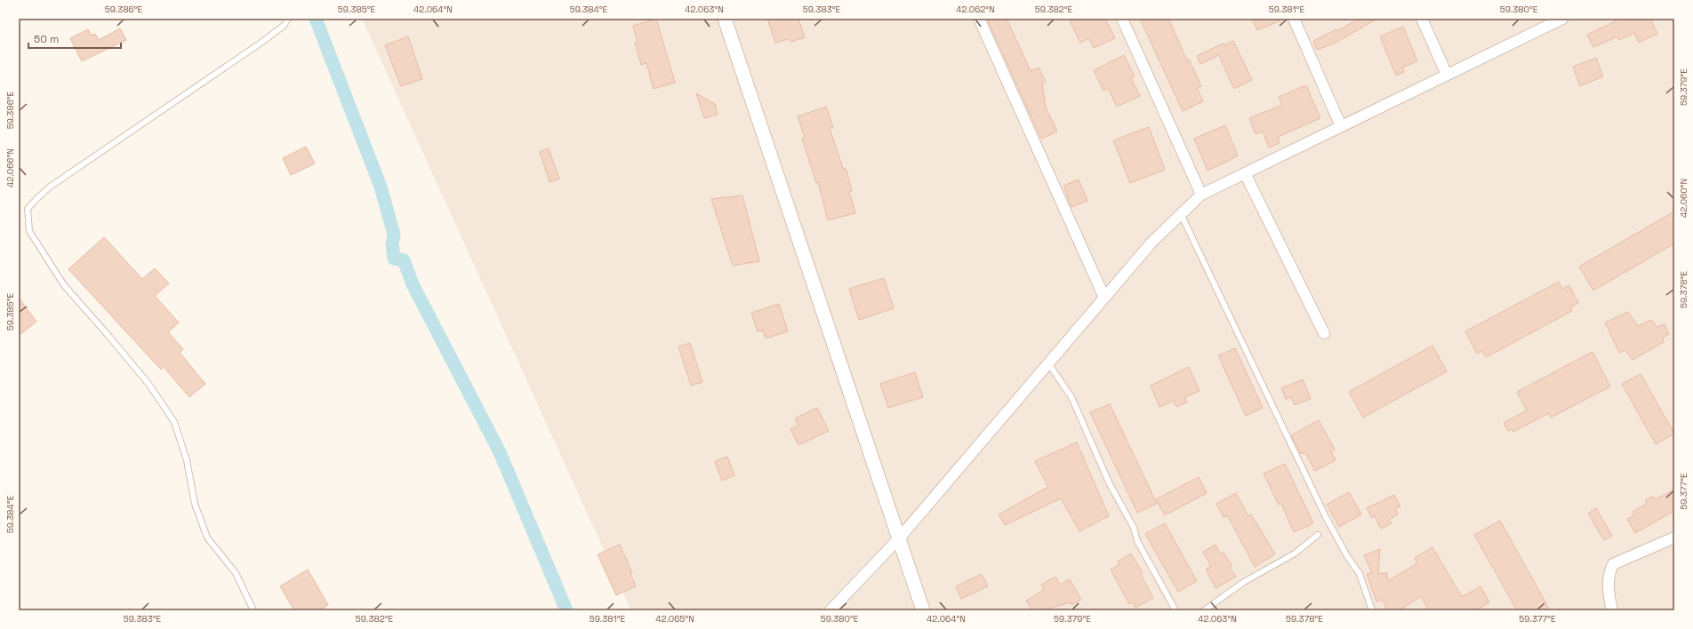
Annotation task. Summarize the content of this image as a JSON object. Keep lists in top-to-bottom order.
{
  "scale_bar": "50 m",
  "coordinates": [
    "59.386°E",
    "59.385°E",
    "42.064°N",
    "59.384°E",
    "42.063°N",
    "59.383°E",
    "42.062°N",
    "59.382°E",
    "59.381°E",
    "59.380°E",
    "59.379°E",
    "42.066°N",
    "42.060°N",
    "59.378°E",
    "59.377°E",
    "42.065°N"
  ]
}
